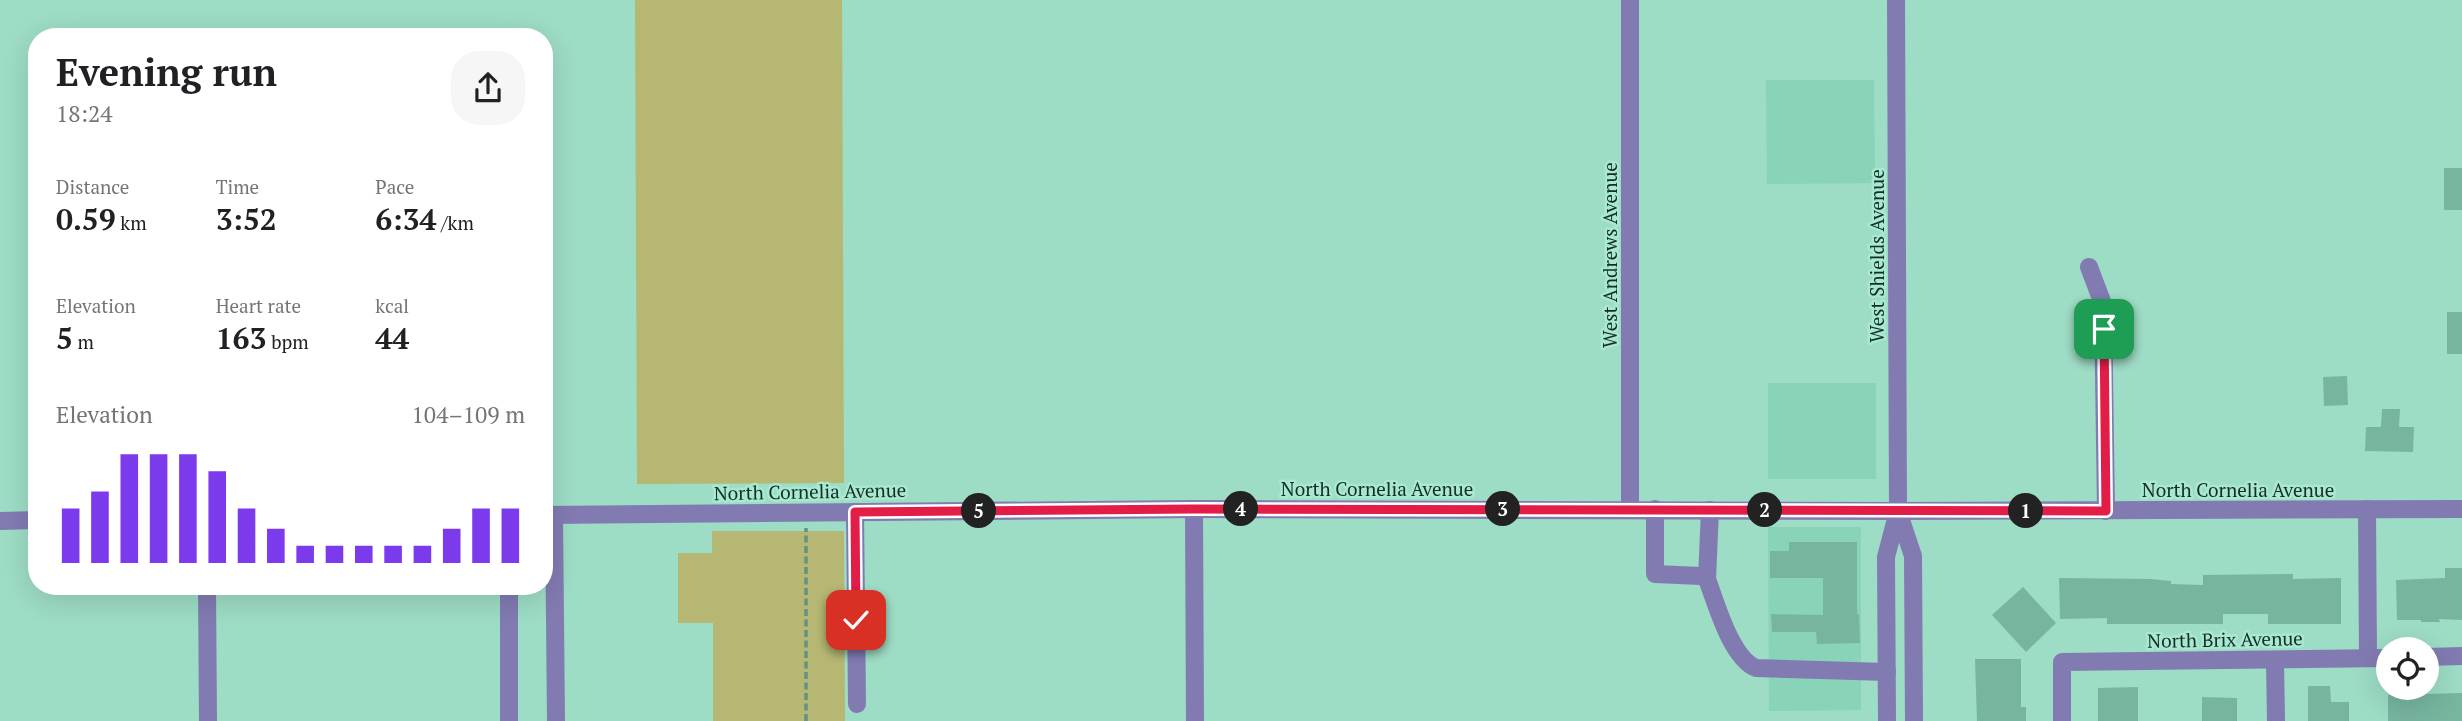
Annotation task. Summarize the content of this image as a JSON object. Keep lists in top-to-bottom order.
{
  "streets": {
    "street": [
      "West Andrews Avenue",
      "West Shields Avenue",
      "North Cornelia Avenue",
      "North Brix Avenue"
    ]
  },
  "crossings": [
    ["West Andrews Avenue", "North Cornelia Avenue"],
    ["West Shields Avenue", "North Cornelia Avenue"]
  ],
  "page": {
    "heading": ["Evening run", "18:24"],
    "stats": [
      ["Distance", "0.59 km"],
      ["Time", "3:52"],
      ["Pace", "6:34 /km"],
      ["Elevation", "5 m"],
      ["Heart rate", "163 bpm"],
      ["kcal", "44"]
    ],
    "chart": ["Elevation", "104–109 m"],
    "pins": [
      "3",
      "4",
      "2",
      "1",
      "5"
    ]
  }
}
